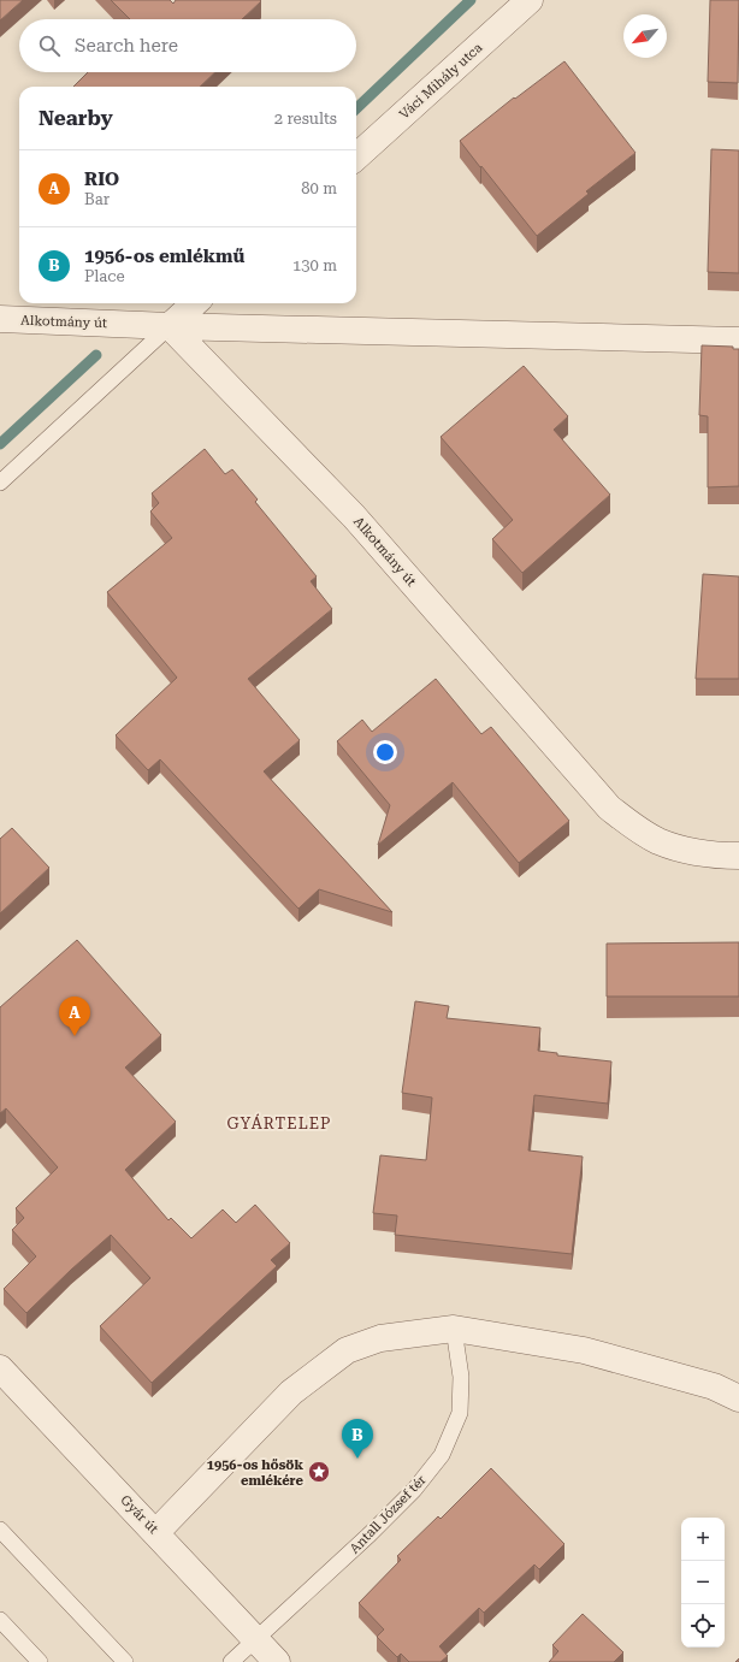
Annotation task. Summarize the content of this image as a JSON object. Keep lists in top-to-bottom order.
{
  "streets": {
    "street": ["Váci Mihály utca", "Alkotmány út", "Gyár út"],
    "lane": ["Antall József tér"]
  },
  "crossings": [
    ["Gyár út", "Antall József tér"]
  ],
  "districts": ["GYÁRTELEP"],
  "places": {
    "place": ["1956-os hősök emlékére"]
  },
  "north": "bottom left",
  "page": {
    "search": "Search here",
    "heading": ["Nearby", "2 results"],
    "list": [
      {
        "mark": "A",
        "name": "RIO",
        "note": "Bar",
        "value": "80 m"
      },
      {
        "mark": "B",
        "name": "1956-os emlékmű",
        "note": "Place",
        "value": "130 m"
      }
    ],
    "pins": ["A", "B"],
    "map_buttons": ["+", "−"]
  }
}
